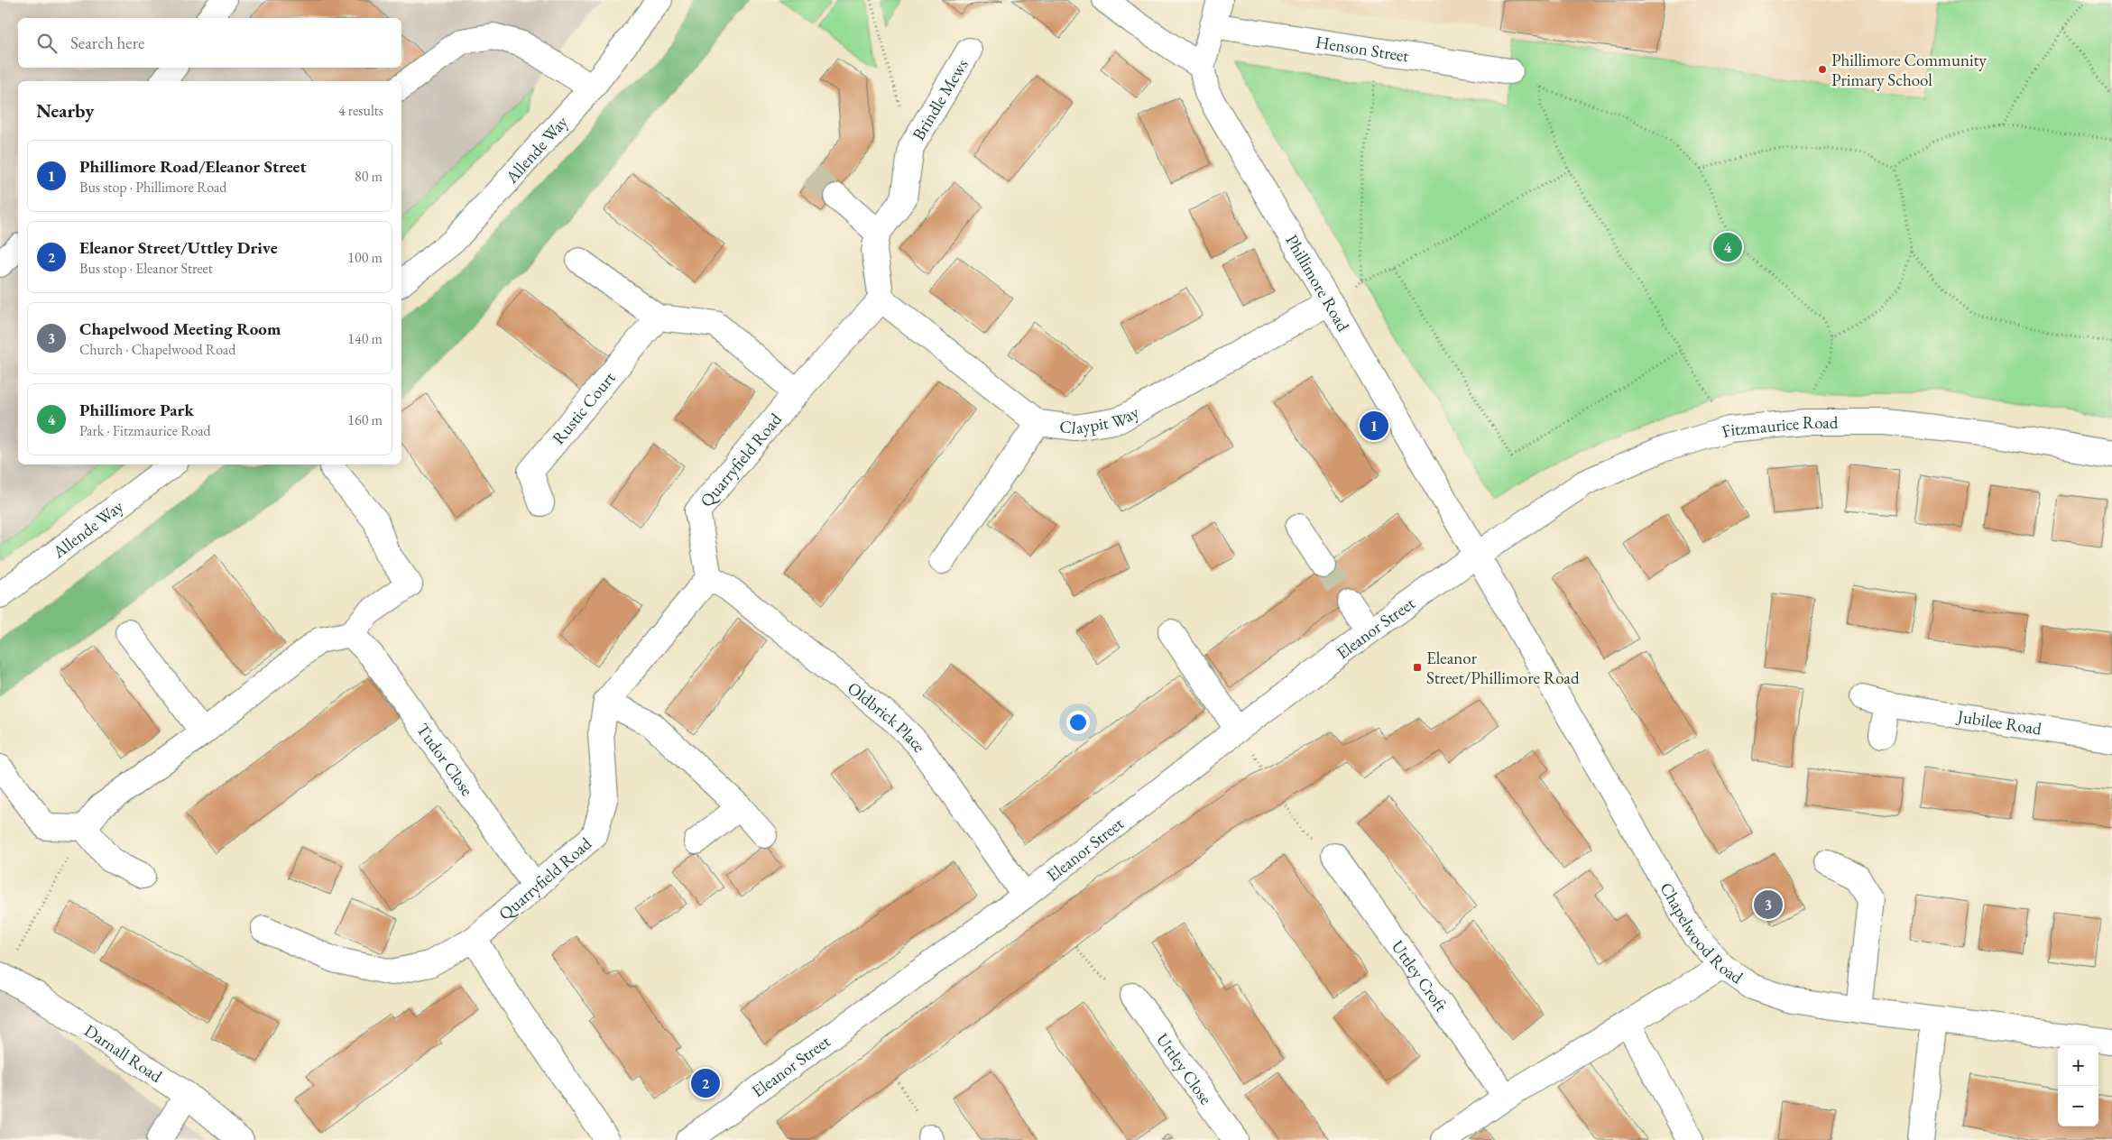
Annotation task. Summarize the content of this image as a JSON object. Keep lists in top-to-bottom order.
{
  "streets": {
    "street": [
      "Henson Street",
      "Brindle Mews",
      "Allende Way",
      "Phillimore Road",
      "Rustic Court",
      "Claypit Way",
      "Fitzmaurice Road",
      "Quarryfield Road",
      "Eleanor Street",
      "Oldbrick Place",
      "Jubilee Road",
      "Tudor Close",
      "Chapelwood Road",
      "Uttley Croft",
      "Darnall Road",
      "Uttley Close"
    ]
  },
  "crossings": [
    ["Henson Street", "Phillimore Road"],
    ["Brindle Mews", "Claypit Way"],
    ["Brindle Mews", "Quarryfield Road"],
    ["Phillimore Road", "Claypit Way"],
    ["Phillimore Road", "Fitzmaurice Road"],
    ["Phillimore Road", "Eleanor Street"],
    ["Phillimore Road", "Chapelwood Road"],
    ["Claypit Way", "Quarryfield Road"],
    ["Fitzmaurice Road", "Eleanor Street"],
    ["Fitzmaurice Road", "Chapelwood Road"],
    ["Quarryfield Road", "Oldbrick Place"],
    ["Quarryfield Road", "Tudor Close"],
    ["Eleanor Street", "Oldbrick Place"],
    ["Eleanor Street", "Chapelwood Road"]
  ],
  "places": {
    "other": ["Phillimore Community Primary School"],
    "transit": ["Eleanor Street/Phillimore Road"]
  },
  "page": {
    "search": "Search here",
    "heading": ["Nearby", "4 results"],
    "list": [
      {
        "mark": "1",
        "name": "Phillimore Road/Eleanor Street",
        "note": "Bus stop · Phillimore Road",
        "value": "80 m"
      },
      {
        "mark": "2",
        "name": "Eleanor Street/Uttley Drive",
        "note": "Bus stop · Eleanor Street",
        "value": "100 m"
      },
      {
        "mark": "3",
        "name": "Chapelwood Meeting Room",
        "note": "Church · Chapelwood Road",
        "value": "140 m"
      },
      {
        "mark": "4",
        "name": "Phillimore Park",
        "note": "Park · Fitzmaurice Road",
        "value": "160 m"
      }
    ],
    "pins": [
      "4",
      "1",
      "3",
      "2"
    ],
    "map_buttons": ["+", "−"]
  }
}
